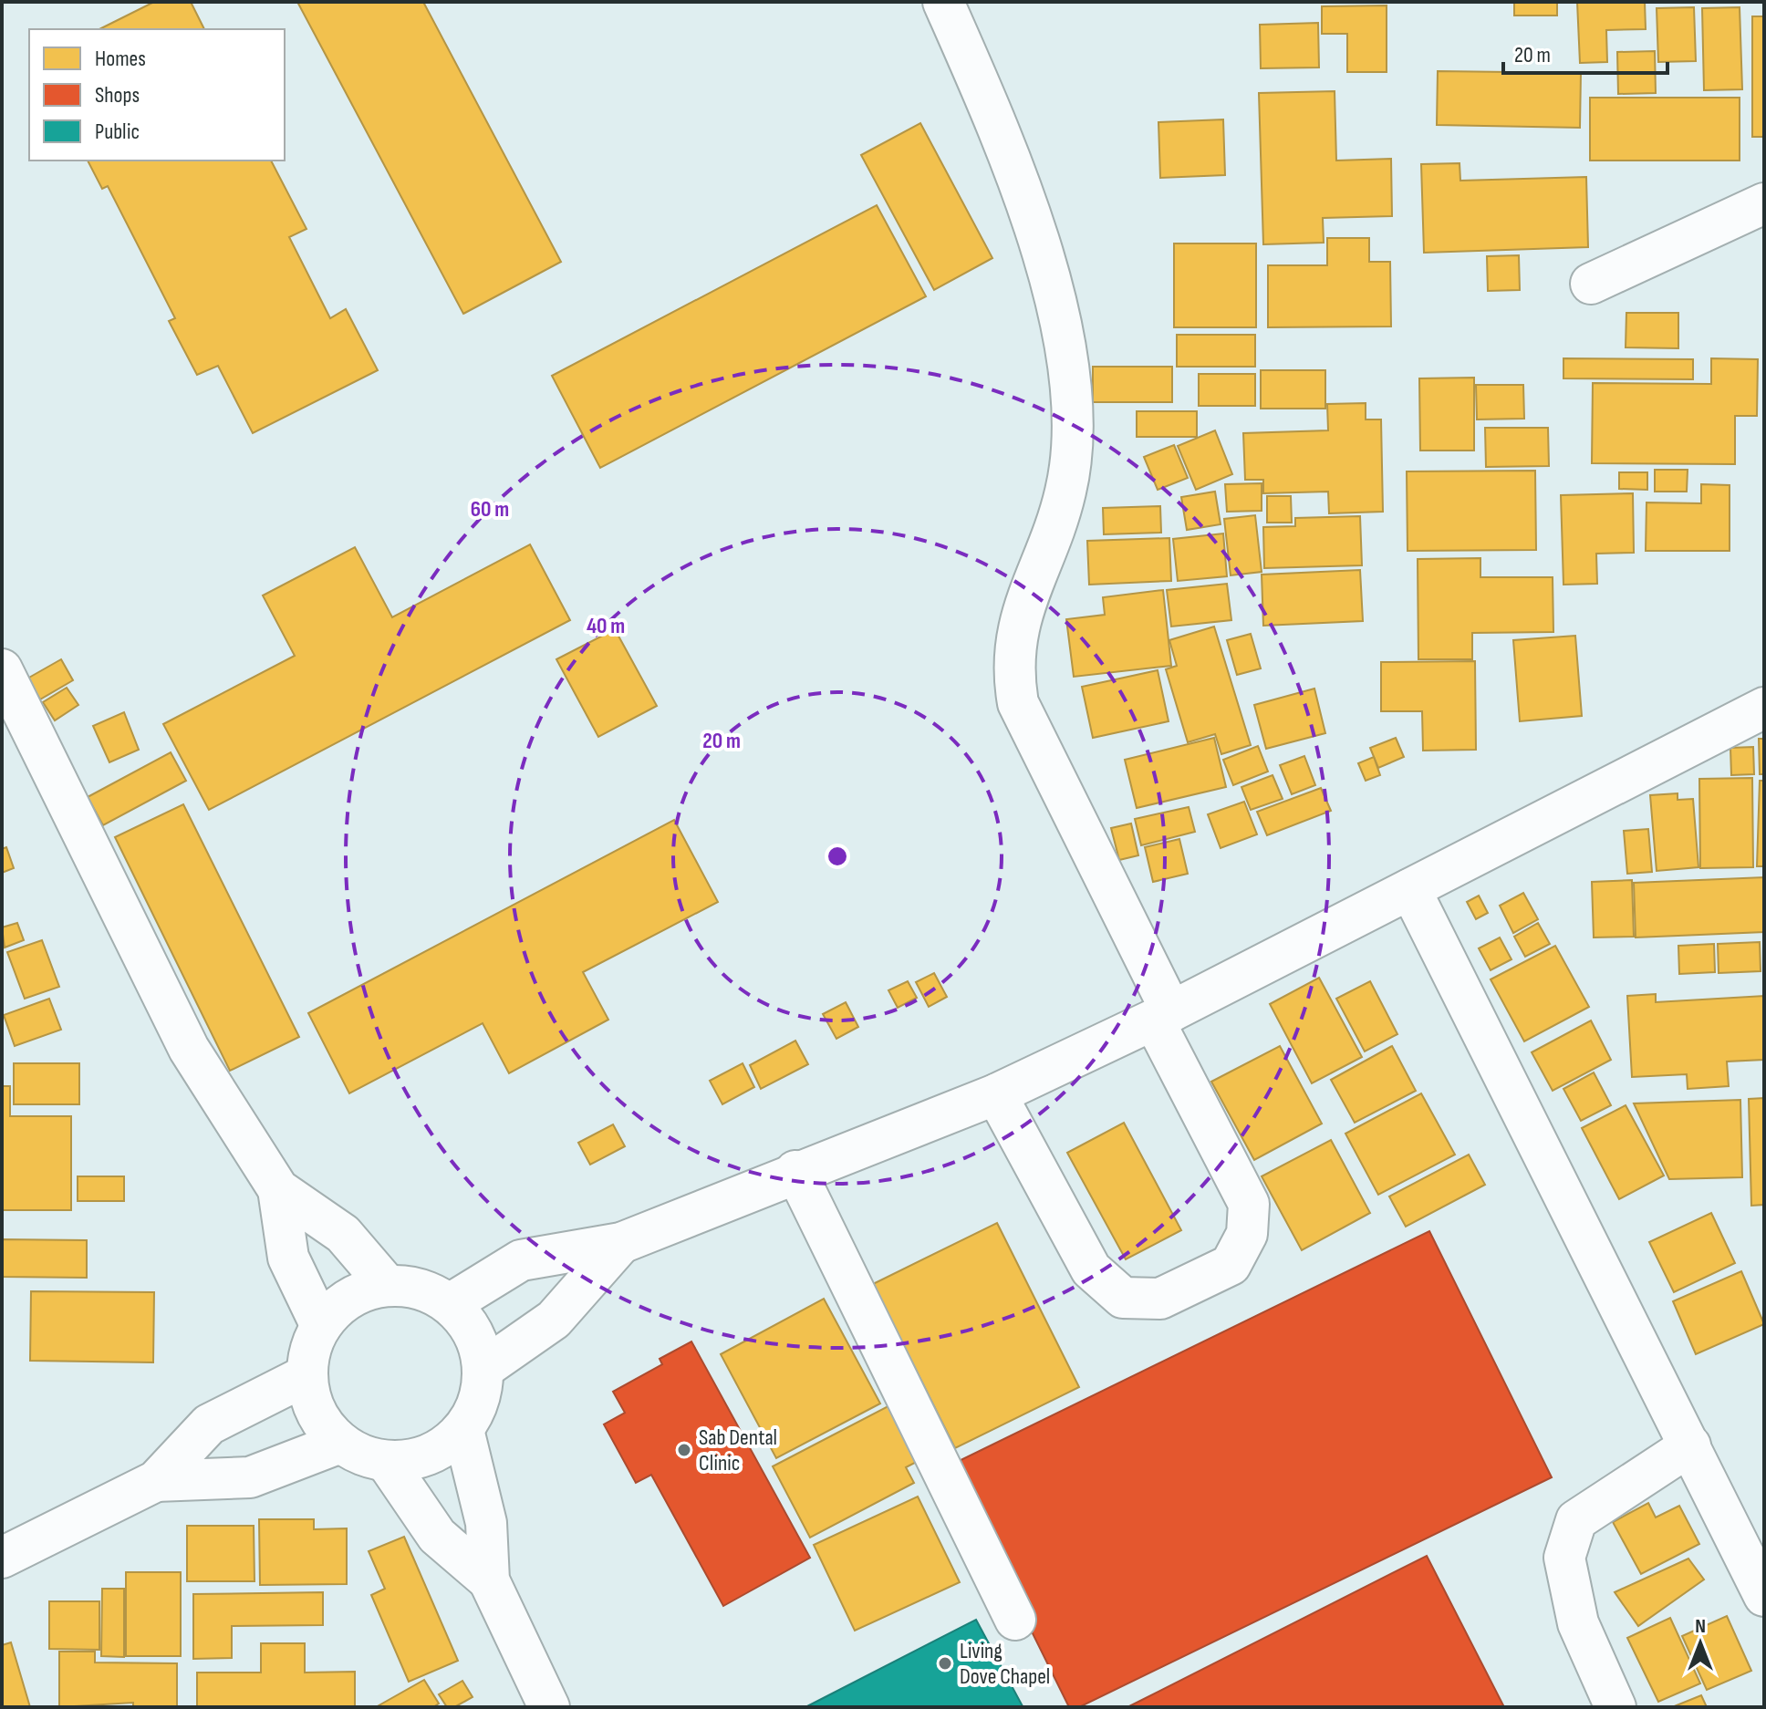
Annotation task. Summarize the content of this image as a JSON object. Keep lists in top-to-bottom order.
{
  "places": ["Sab Dental Clinic", "Living Dove Chapel"],
  "legend": ["Homes", "Shops", "Public"],
  "scale_bar": "20 m",
  "north": "top",
  "rings": ["60 m", "40 m", "20 m"]
}
